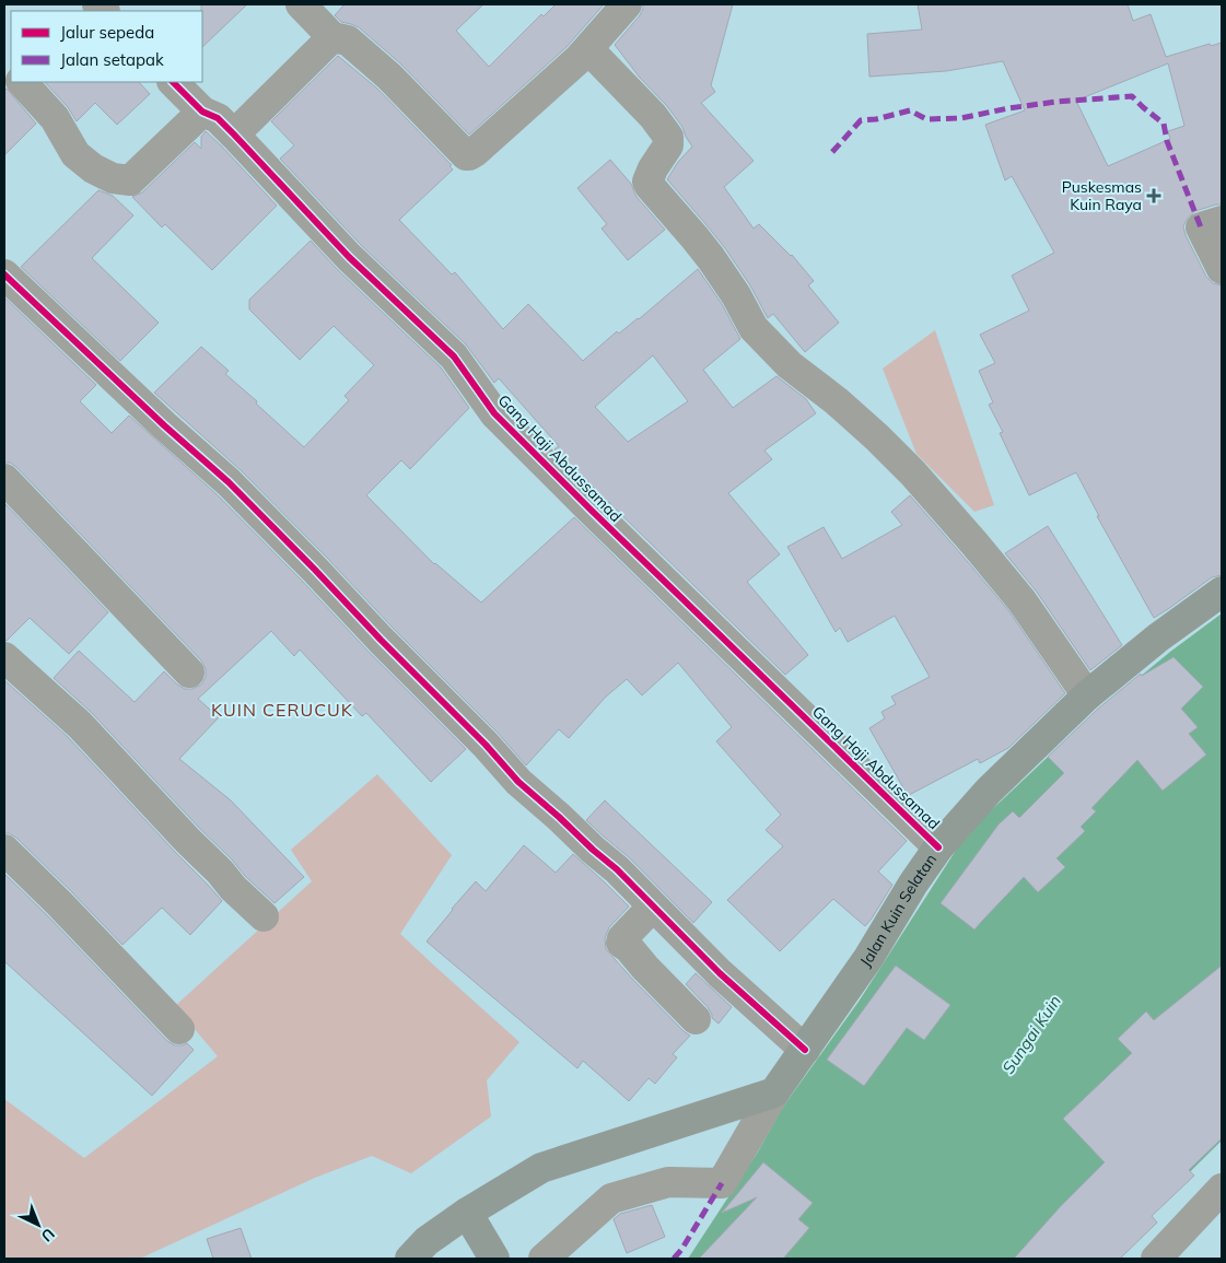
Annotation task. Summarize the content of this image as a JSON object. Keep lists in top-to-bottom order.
{
  "streets": {
    "main road": ["Jalan Kuin Selatan"],
    "street": ["Gang Haji Abdussamad"]
  },
  "crossings": [
    ["Gang Haji Abdussamad", "Jalan Kuin Selatan"]
  ],
  "districts": ["KUIN CERUCUK"],
  "water": ["Sungai Kuin"],
  "places": {
    "health": ["Puskesmas Kuin Raya"]
  },
  "legend": ["Jalur sepeda", "Jalan setapak"],
  "north": "bottom right"
}
